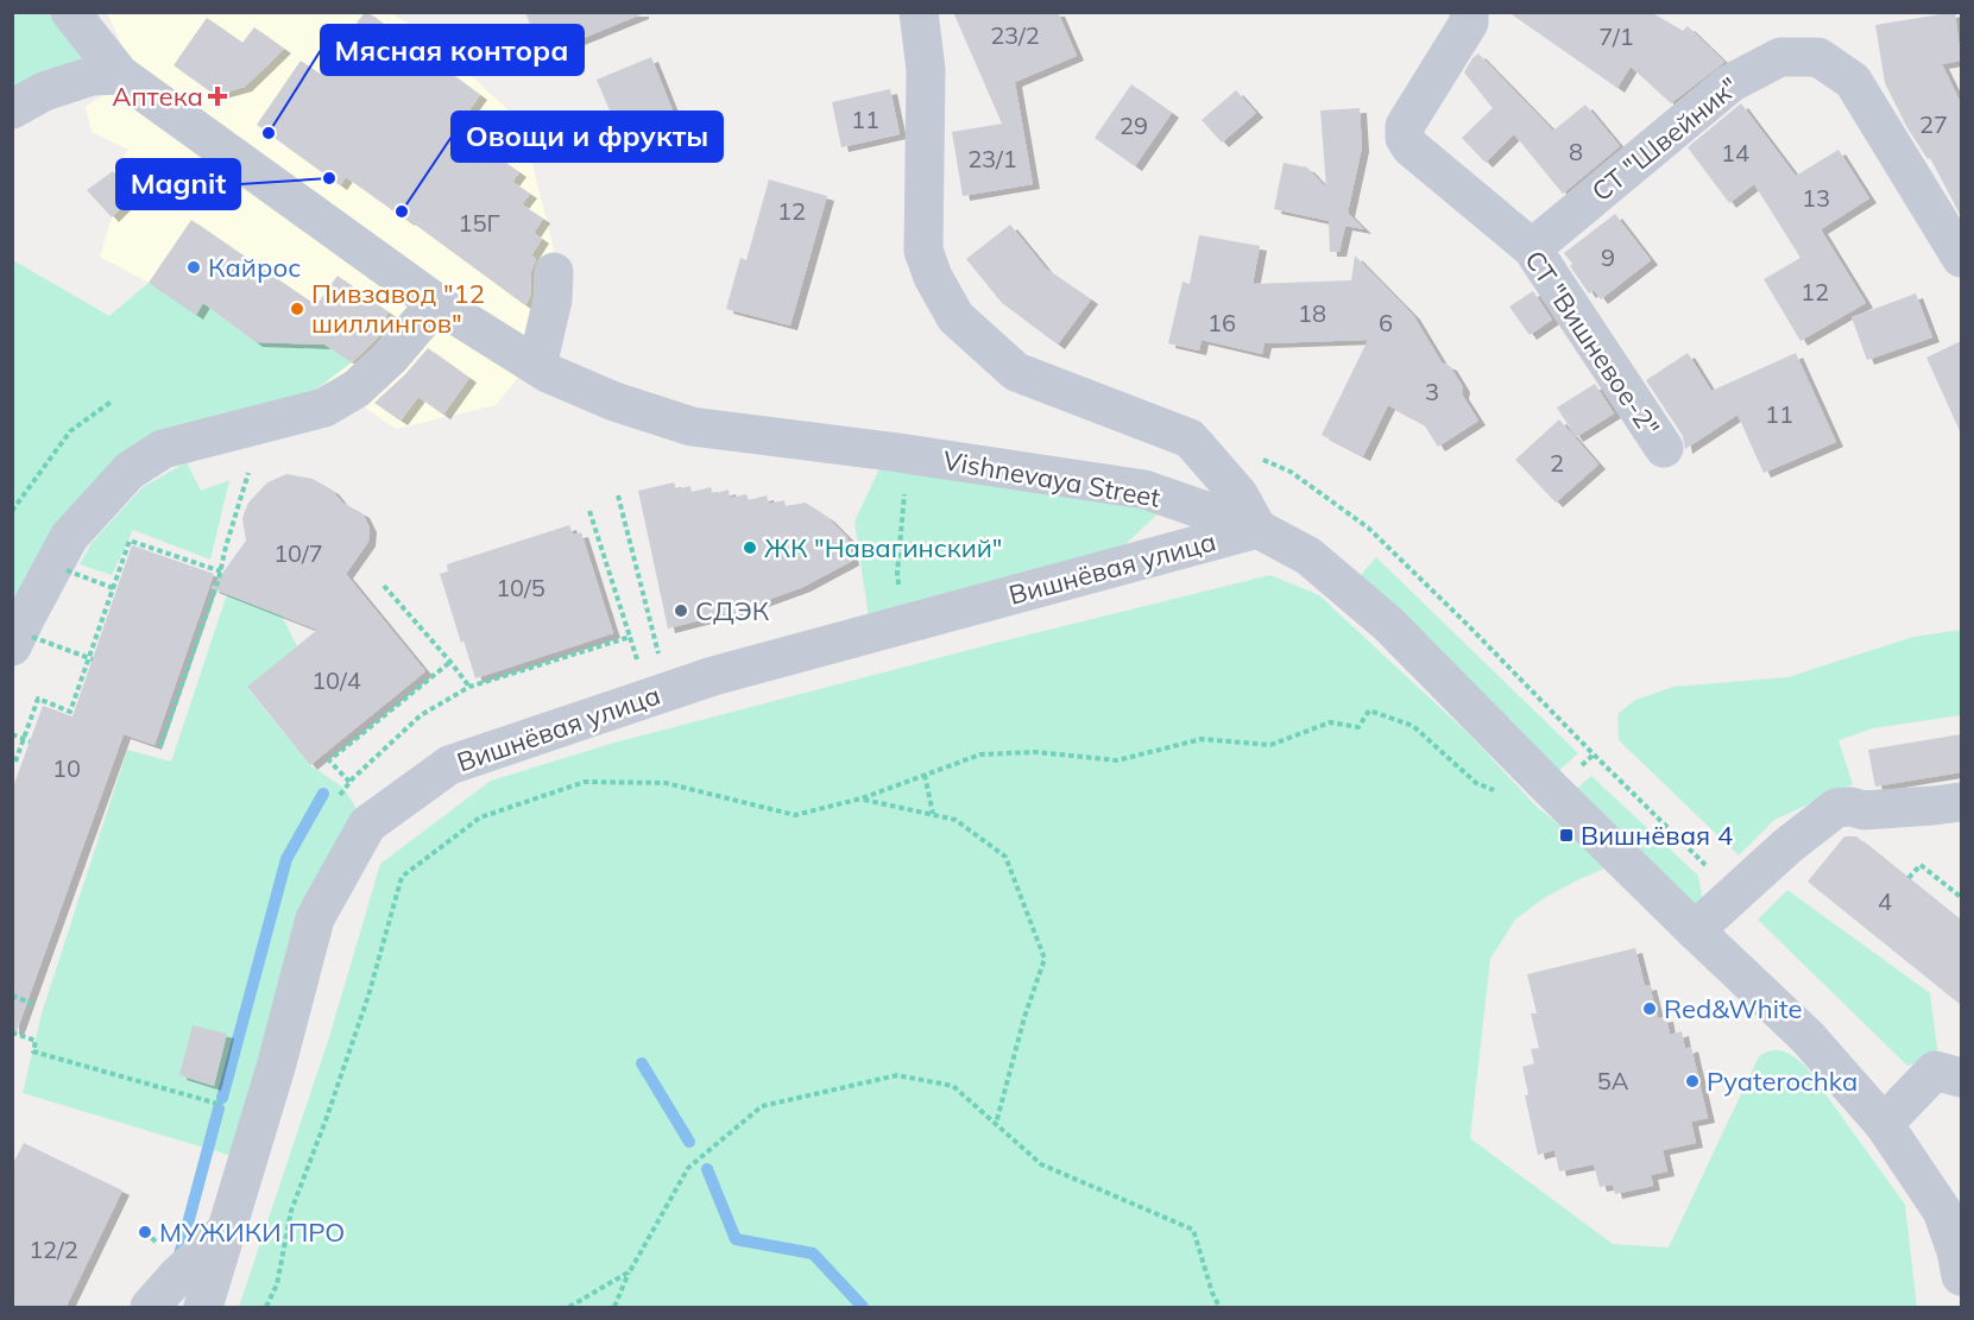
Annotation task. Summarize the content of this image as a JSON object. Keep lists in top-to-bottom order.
{
  "streets": {
    "street": [
      "СТ \"Швейник\"",
      "СТ \"Вишневое-2\"",
      "Vishnevaya Street",
      "Вишнёвая улица"
    ]
  },
  "crossings": [
    ["СТ \"Швейник\"", "СТ \"Вишневое-2\""],
    ["Vishnevaya Street", "Вишнёвая улица"]
  ],
  "places": {
    "health": ["Аптека"],
    "other": [
      "Мясная контора",
      "Magnit",
      "Овощи и фрукты",
      "Кайрос",
      "Пивзавод \"12 шиллингов\"",
      "ЖК \"Навагинский\"",
      "СДЭК",
      "Red&White",
      "Pyaterochka",
      "МУЖИКИ ПРО"
    ],
    "transit": ["Вишнёвая 4"]
  },
  "house_numbers": [
    "23/2",
    "7/1",
    "11",
    "27",
    "29",
    "8",
    "14",
    "23/1",
    "13",
    "12",
    "15Г",
    "9",
    "12",
    "18",
    "16",
    "6",
    "3",
    "11",
    "2",
    "10/7",
    "10/5",
    "10/4",
    "10",
    "4",
    "5А",
    "12/2"
  ]
}
